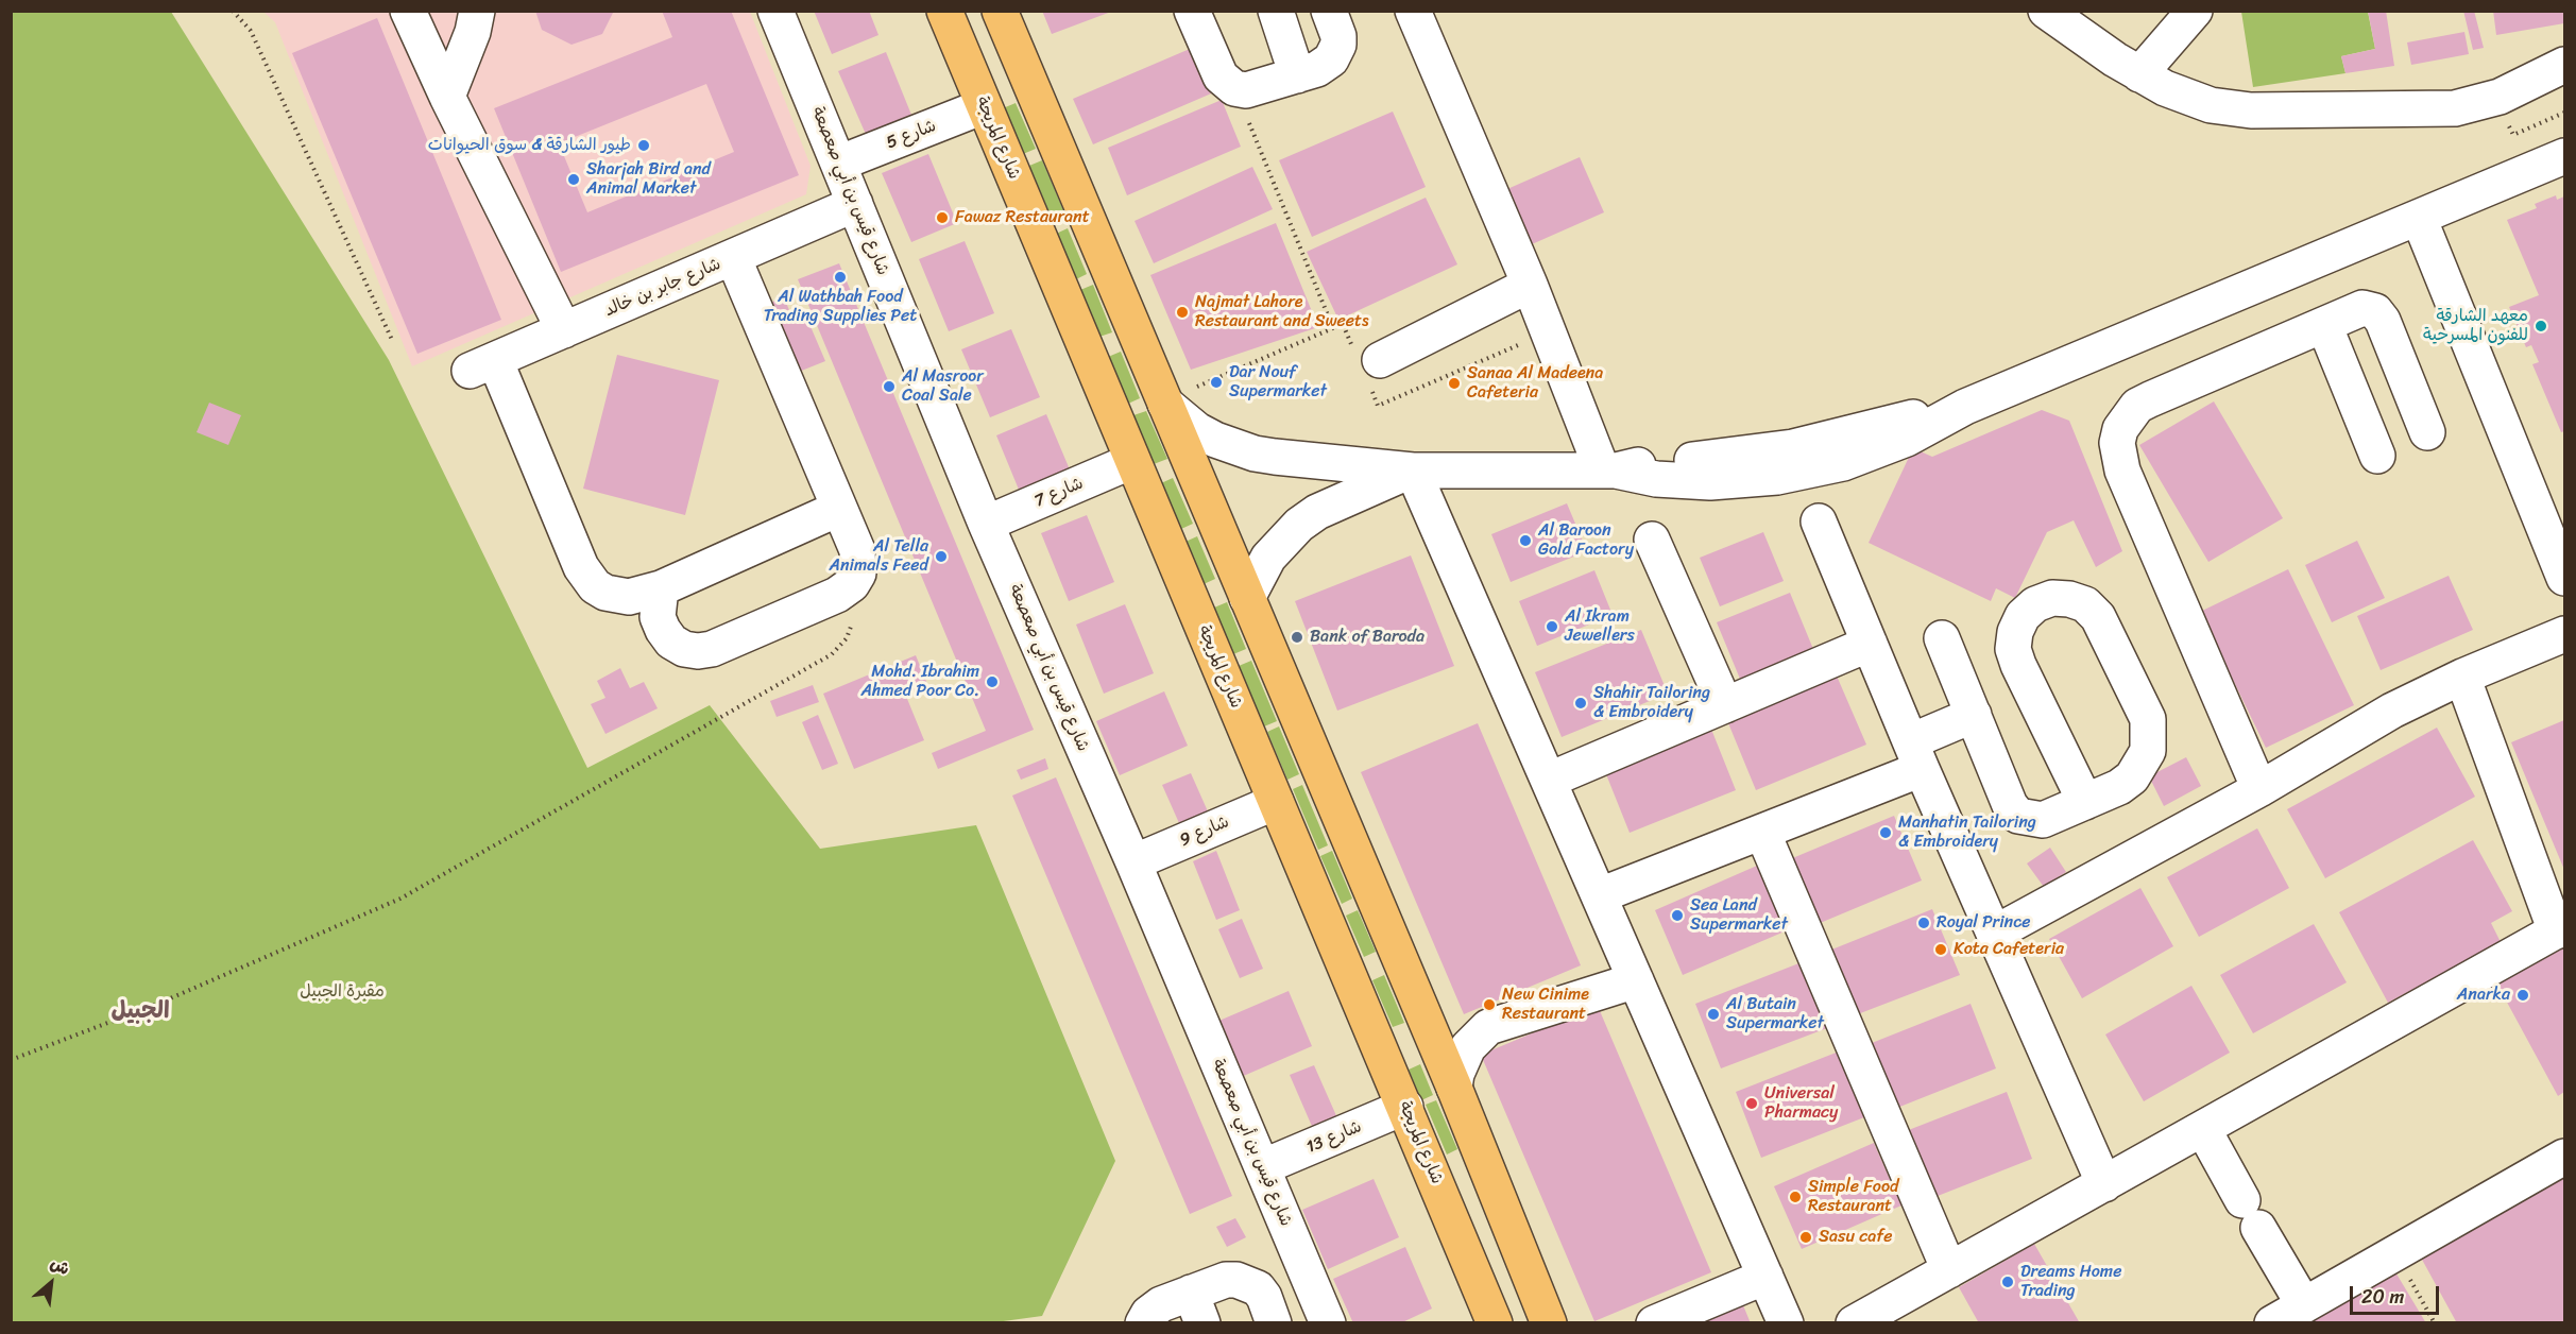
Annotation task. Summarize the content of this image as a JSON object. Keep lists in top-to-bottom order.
{
  "streets": {
    "main road": ["شارع المريجة"],
    "street": [
      "شارع 5",
      "شارع قيس بن أبي صعصعة",
      "شارع جابر بن خالد",
      "شارع 7",
      "شارع 9",
      "شارع 13"
    ]
  },
  "crossings": [
    ["شارع 5", "شارع المريجة"],
    ["شارع 5", "شارع قيس بن أبي صعصعة"],
    ["شارع المريجة", "شارع 7"],
    ["شارع المريجة", "شارع 9"],
    ["شارع المريجة", "شارع 13"],
    ["شارع قيس بن أبي صعصعة", "شارع جابر بن خالد"],
    ["شارع قيس بن أبي صعصعة", "شارع 7"],
    ["شارع قيس بن أبي صعصعة", "شارع 9"],
    ["شارع قيس بن أبي صعصعة", "شارع 13"]
  ],
  "districts": ["الجبيل"],
  "parks": ["مقبرة الجبيل"],
  "places": [
    "طيور الشارقة & سوق الحيوانات",
    "Sharjah Bird and Animal Market",
    "Fawaz Restaurant",
    "Al Wathbah Food Trading Supplies Pet",
    "Najmat Lahore Restaurant and Sweets",
    "معهد الشارقة للفنون المسرحية",
    "Dar Nouf Supermarket",
    "Sanaa Al Madeena Cafeteria",
    "Al Masroor Coal Sale",
    "Al Baroon Gold Factory",
    "Al Tella Animals Feed",
    "Al Ikram Jewellers",
    "Bank of Baroda",
    "Mohd. Ibrahim Ahmed Poor Co.",
    "Shahir Tailoring & Embroidery",
    "Manhatin Tailoring & Embroidery",
    "Sea Land Supermarket",
    "Royal Prince",
    "Kota Cafeteria",
    "Anarka",
    "New Cinime Restaurant",
    "Al Butain Supermarket",
    "Universal Pharmacy",
    "Simple Food Restaurant",
    "Sasu cafe",
    "Dreams Home Trading"
  ],
  "scale_bar": "20 m",
  "north": "top right"
}
